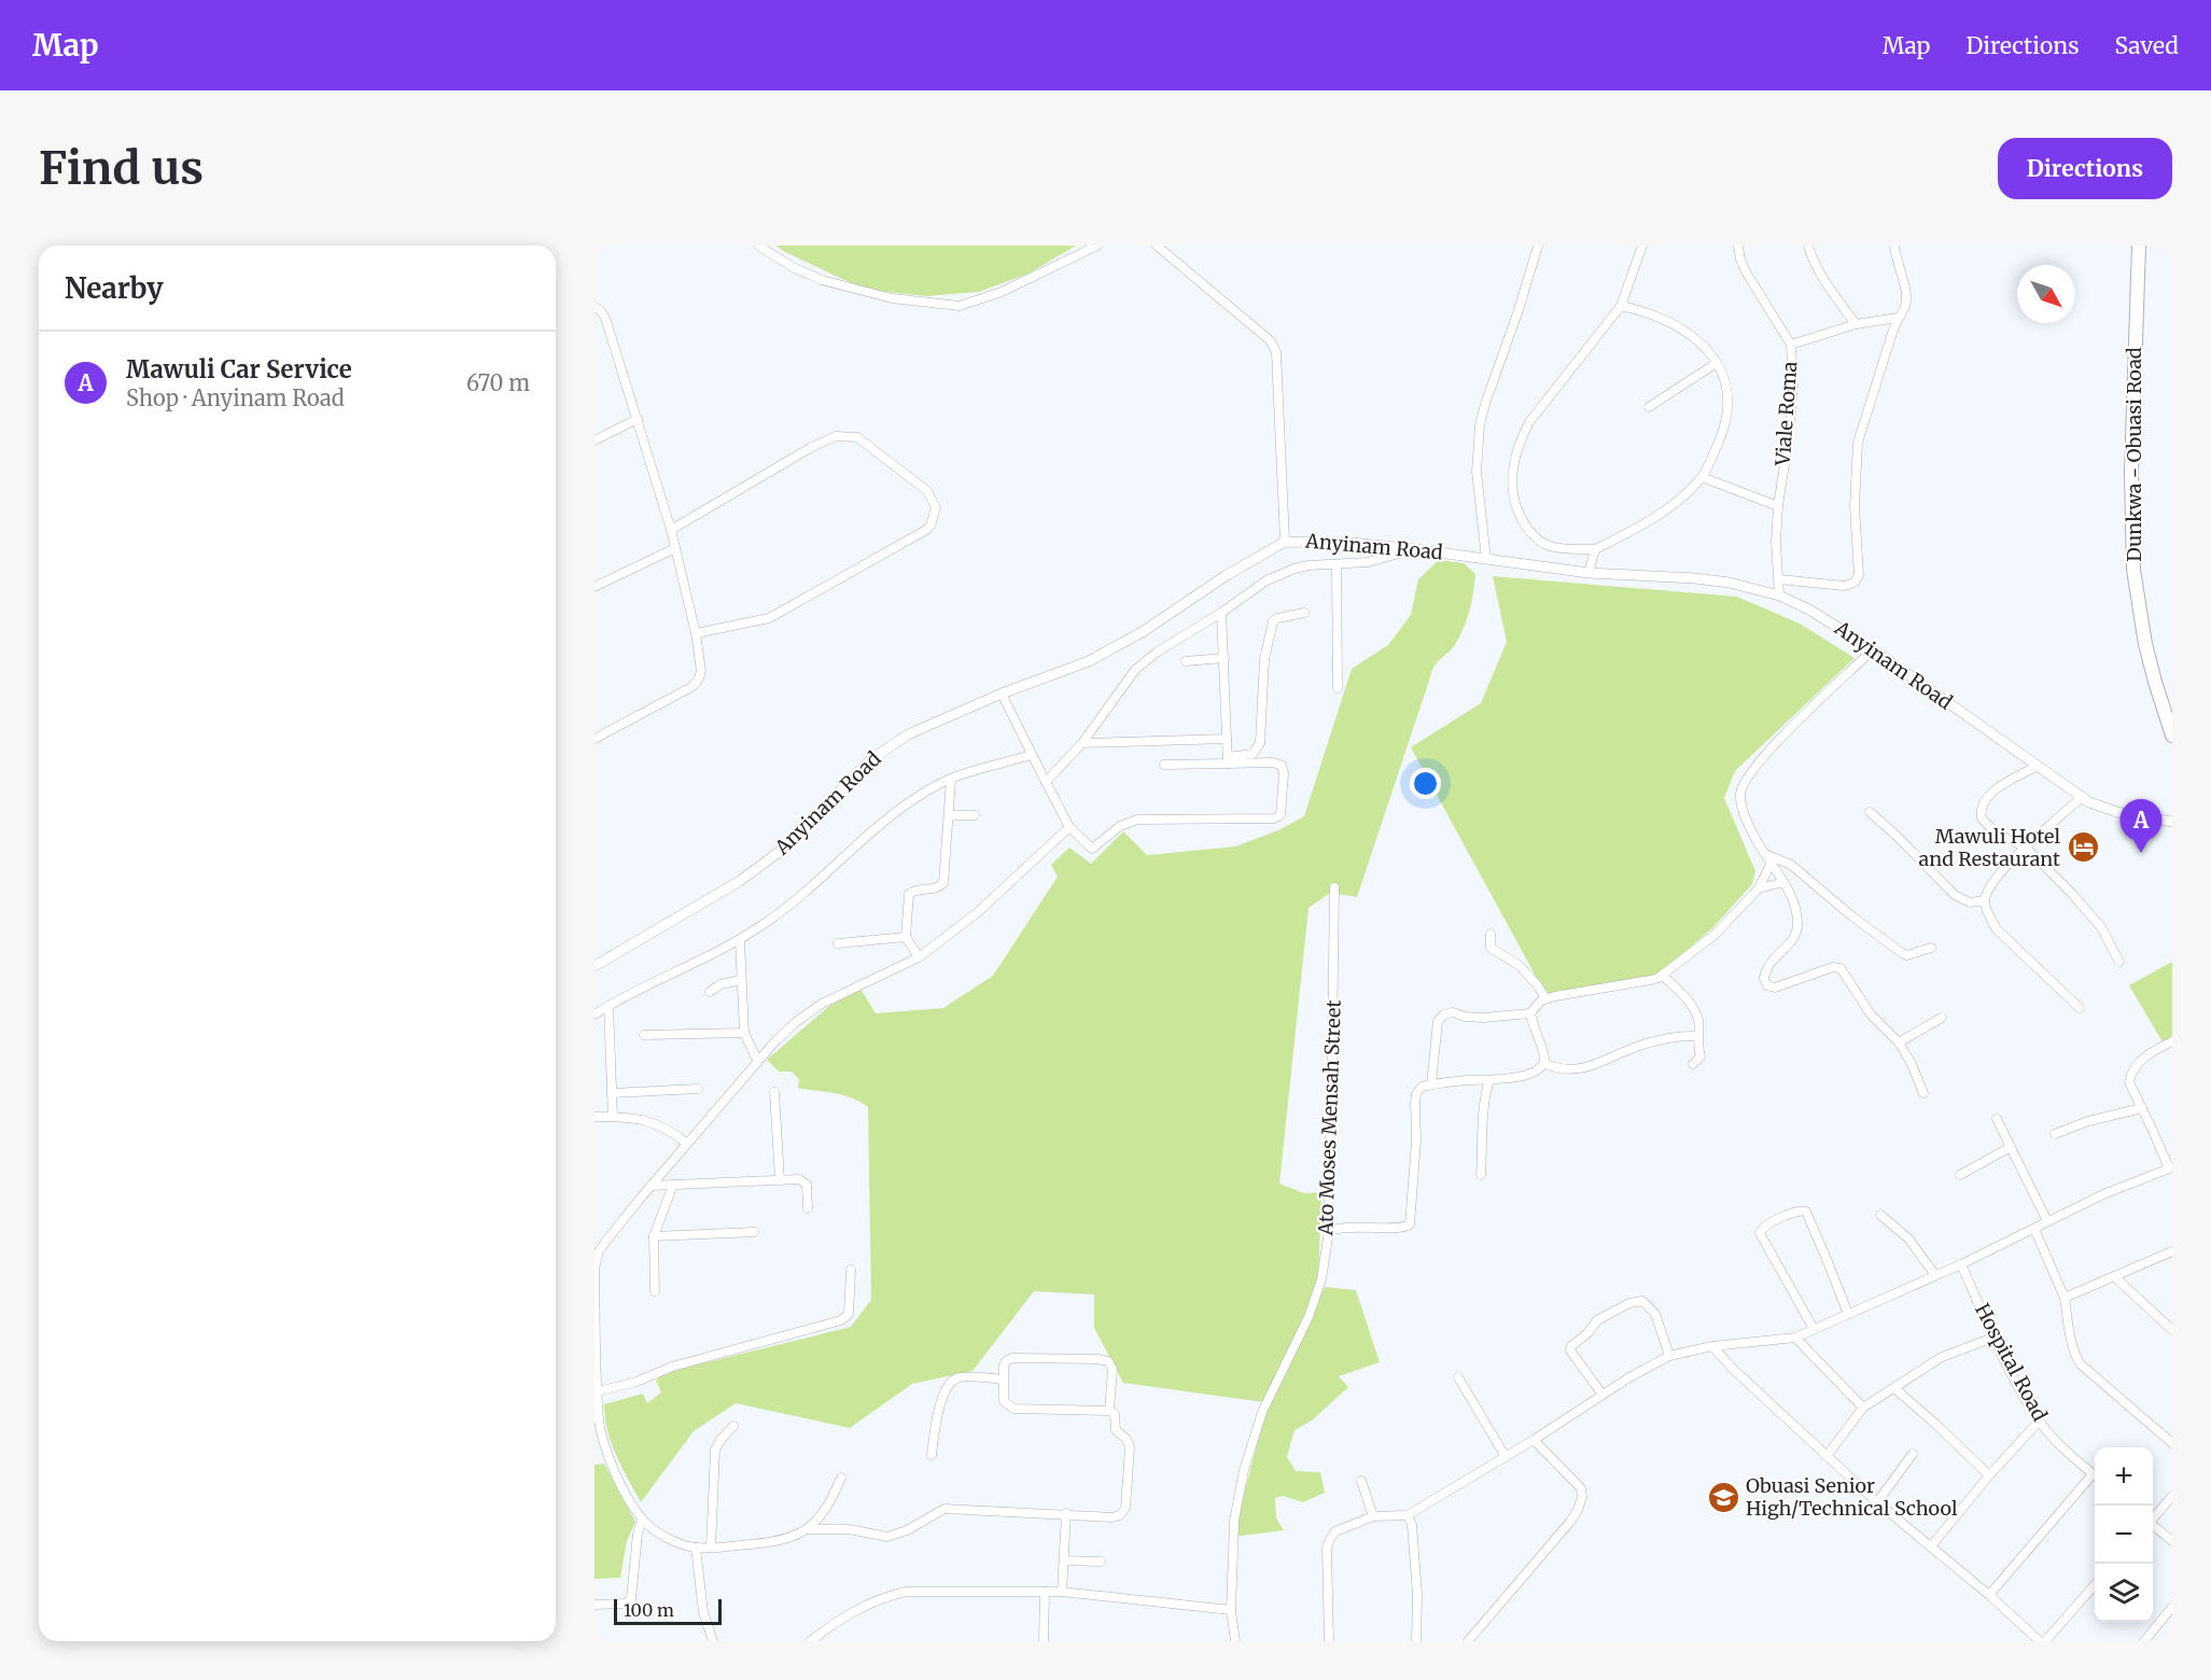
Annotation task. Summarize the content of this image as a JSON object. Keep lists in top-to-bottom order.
{
  "streets": {
    "main road": ["Dunkwa - Obuasi Road"],
    "street": [
      "Viale Roma",
      "Anyinam Road",
      "Ato Moses Mensah Street",
      "Hospital Road"
    ]
  },
  "crossings": [
    ["Viale Roma", "Anyinam Road"]
  ],
  "places": {
    "hotel": ["Mawuli Hotel and Restaurant"],
    "school or university": ["Obuasi Senior High/Technical School"]
  },
  "scale_bar": "100 m",
  "north": "bottom right",
  "page": {
    "header": "Map",
    "nav": ["Map", "Directions", "Saved"],
    "buttons": "Directions",
    "title": "Find us",
    "heading": "Nearby",
    "list": [
      {
        "mark": "A",
        "name": "Mawuli Car Service",
        "note": "Shop · Anyinam Road",
        "value": "670 m"
      }
    ],
    "pins": "A",
    "map_buttons": ["+", "−"],
    "scale": "100 m"
  }
}
